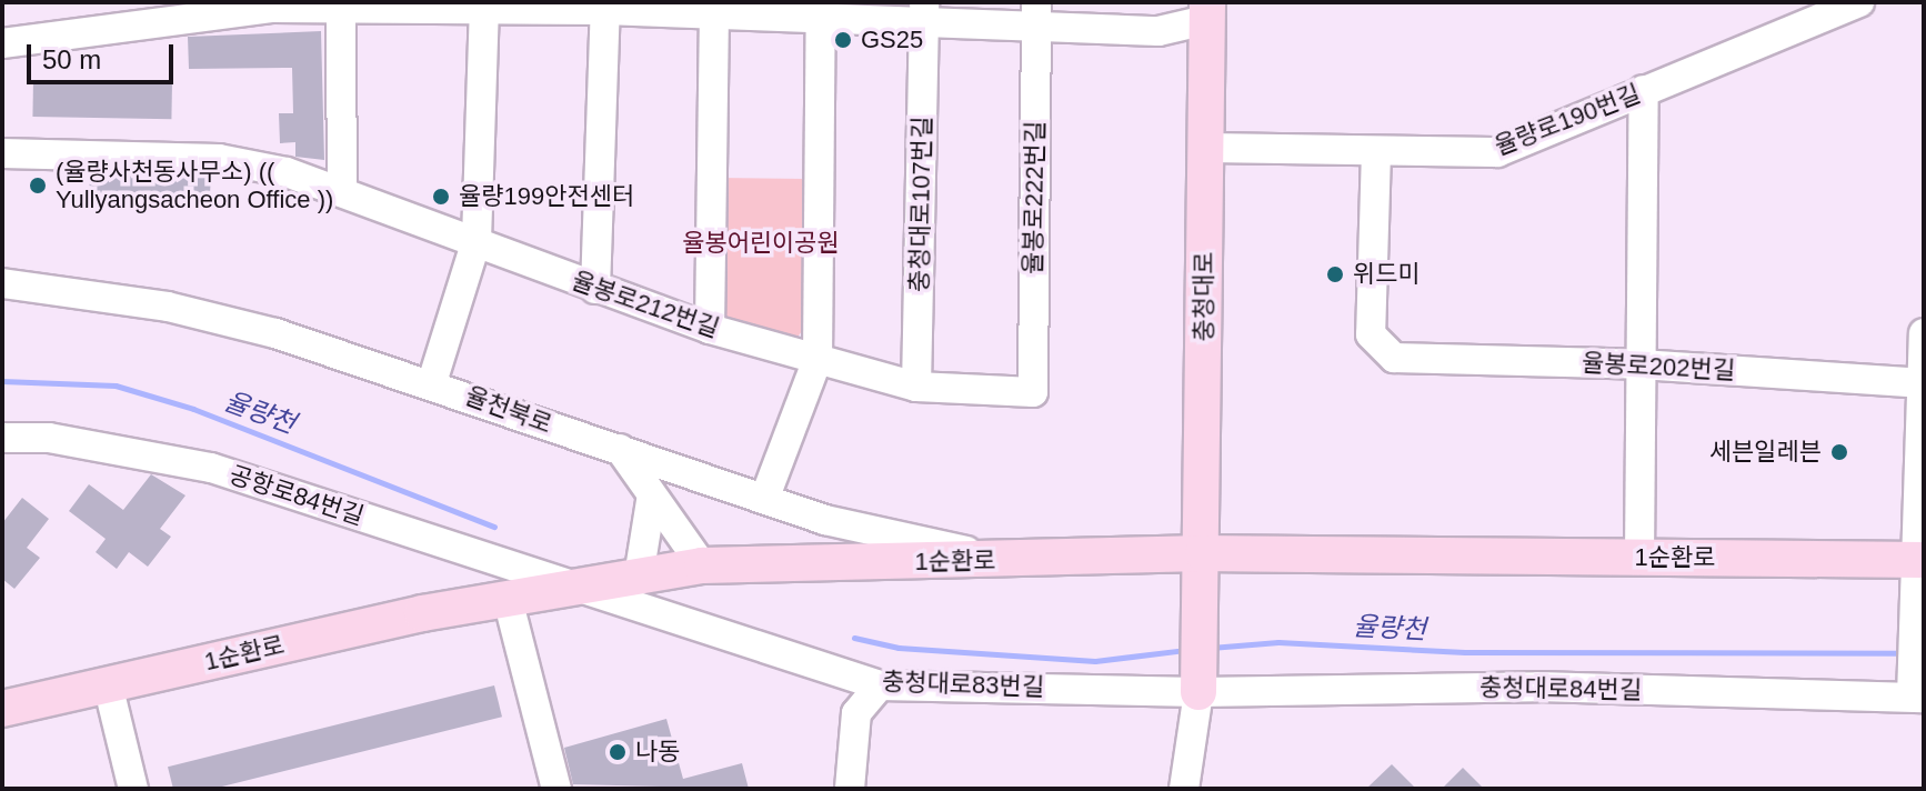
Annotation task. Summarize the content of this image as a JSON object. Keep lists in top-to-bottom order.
{
  "streets": {
    "main road": ["충청대로", "1순환로"],
    "street": [
      "율량로190번길",
      "율봉로222번길",
      "충청대로107번길",
      "율봉로212번길",
      "율봉로202번길",
      "율천북로",
      "공항로84번길",
      "충청대로83번길",
      "충청대로84번길"
    ]
  },
  "crossings": [
    ["율량로190번길", "충청대로"],
    ["율량로190번길", "율봉로202번길"],
    ["율봉로222번길", "충청대로107번길"],
    ["충청대로", "1순환로"],
    ["충청대로", "충청대로83번길"],
    ["충청대로", "충청대로84번길"],
    ["율천북로", "1순환로"],
    ["공항로84번길", "1순환로"],
    ["공항로84번길", "충청대로83번길"],
    ["1순환로", "충청대로83번길"],
    ["충청대로83번길", "충청대로84번길"]
  ],
  "water": ["율량천"],
  "parks": ["율봉어린이공원"],
  "places": [
    "GS25",
    "(율량사천동사무소) (( Yullyangsacheon Office ))",
    "율량199안전센터",
    "위드미",
    "세븐일레븐",
    "나동"
  ],
  "scale_bar": "50 m"
}
